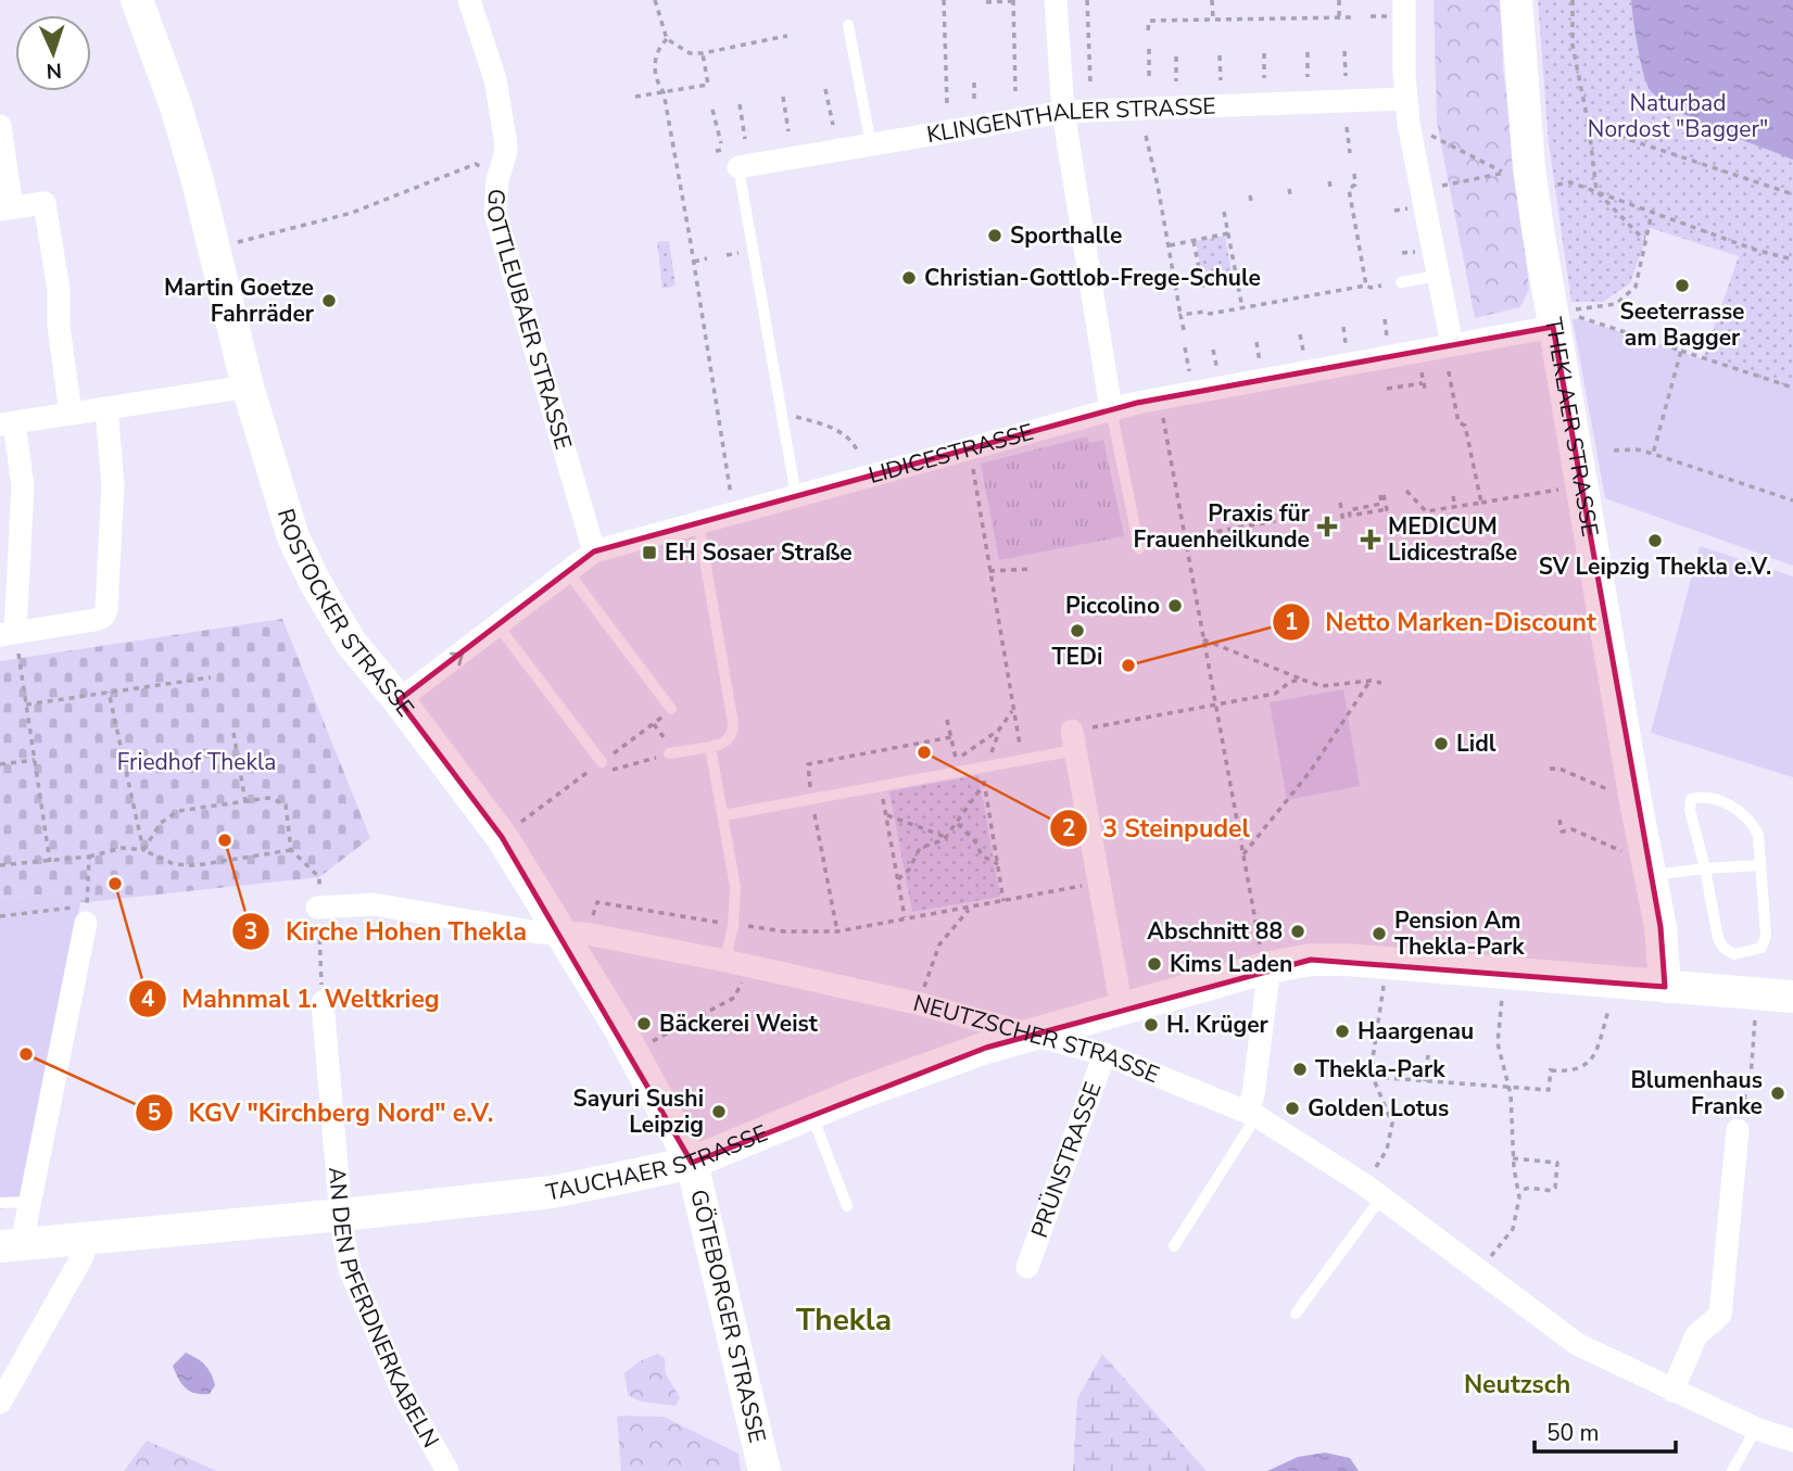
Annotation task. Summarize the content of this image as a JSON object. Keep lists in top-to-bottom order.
{
  "streets": {
    "main road": [
      "THEKLAER STRASSE",
      "ROSTOCKER STRASSE",
      "TAUCHAER STRASSE",
      "GÖTEBORGER STRASSE"
    ],
    "street": [
      "KLINGENTHALER STRASSE",
      "GOTTLEUBAER STRASSE",
      "LIDICESTRASSE",
      "NEUTZSCHER STRASSE",
      "PRÜNSTRASSE",
      "AN DEN PFERDNERKABELN"
    ]
  },
  "crossings": [
    ["GOTTLEUBAER STRASSE", "LIDICESTRASSE"],
    ["THEKLAER STRASSE", "LIDICESTRASSE"],
    ["THEKLAER STRASSE", "TAUCHAER STRASSE"],
    ["LIDICESTRASSE", "ROSTOCKER STRASSE"],
    ["ROSTOCKER STRASSE", "NEUTZSCHER STRASSE"],
    ["ROSTOCKER STRASSE", "TAUCHAER STRASSE"],
    ["ROSTOCKER STRASSE", "GÖTEBORGER STRASSE"],
    ["NEUTZSCHER STRASSE", "TAUCHAER STRASSE"],
    ["NEUTZSCHER STRASSE", "PRÜNSTRASSE"],
    ["TAUCHAER STRASSE", "AN DEN PFERDNERKABELN"],
    ["TAUCHAER STRASSE", "GÖTEBORGER STRASSE"]
  ],
  "districts": ["Thekla", "Neutzsch"],
  "parks": ["Naturbad Nordost \"Bagger\"", "Friedhof Thekla"],
  "places": {
    "other": [
      "Sporthalle",
      "Christian-Gottlob-Frege-Schule",
      "Seeterrasse am Bagger",
      "Martin Goetze Fahrräder",
      "SV Leipzig Thekla e.V.",
      "Piccolino",
      "TEDi",
      "Netto Marken-Discount",
      "Lidl",
      "3 Steinpudel",
      "Kirche Hohen Thekla",
      "Mahnmal 1. Weltkrieg",
      "Abschnitt 88",
      "Pension Am Thekla-Park",
      "Kims Laden",
      "Bäckerei Weist",
      "H. Krüger",
      "Haargenau",
      "KGV \"Kirchberg Nord\" e.V.",
      "Thekla-Park",
      "Blumenhaus Franke",
      "Golden Lotus",
      "Sayuri Sushi Leipzig"
    ],
    "health": ["Praxis für Frauenheilkunde", "MEDICUM Lidicestraße"],
    "transit": ["EH Sosaer Straße"]
  },
  "scale_bar": "50 m",
  "north": "bottom"
}
